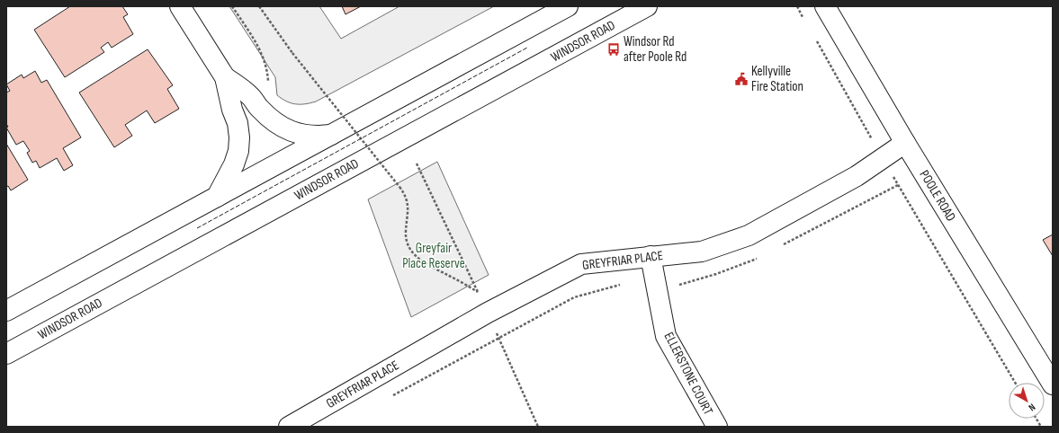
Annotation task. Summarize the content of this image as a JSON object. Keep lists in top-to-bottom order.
{
  "streets": {
    "street": [
      "WINDSOR ROAD",
      "POOLE ROAD",
      "GREYFRIAR PLACE",
      "ELLERSTONE COURT"
    ]
  },
  "crossings": [
    ["POOLE ROAD", "GREYFRIAR PLACE"],
    ["GREYFRIAR PLACE", "ELLERSTONE COURT"]
  ],
  "parks": ["Greyfair Place Reserve"],
  "places": {
    "bus stop": ["Windsor Rd after Poole Rd"],
    "public building": ["Kellyville Fire Station"]
  },
  "north": "bottom right"
}
